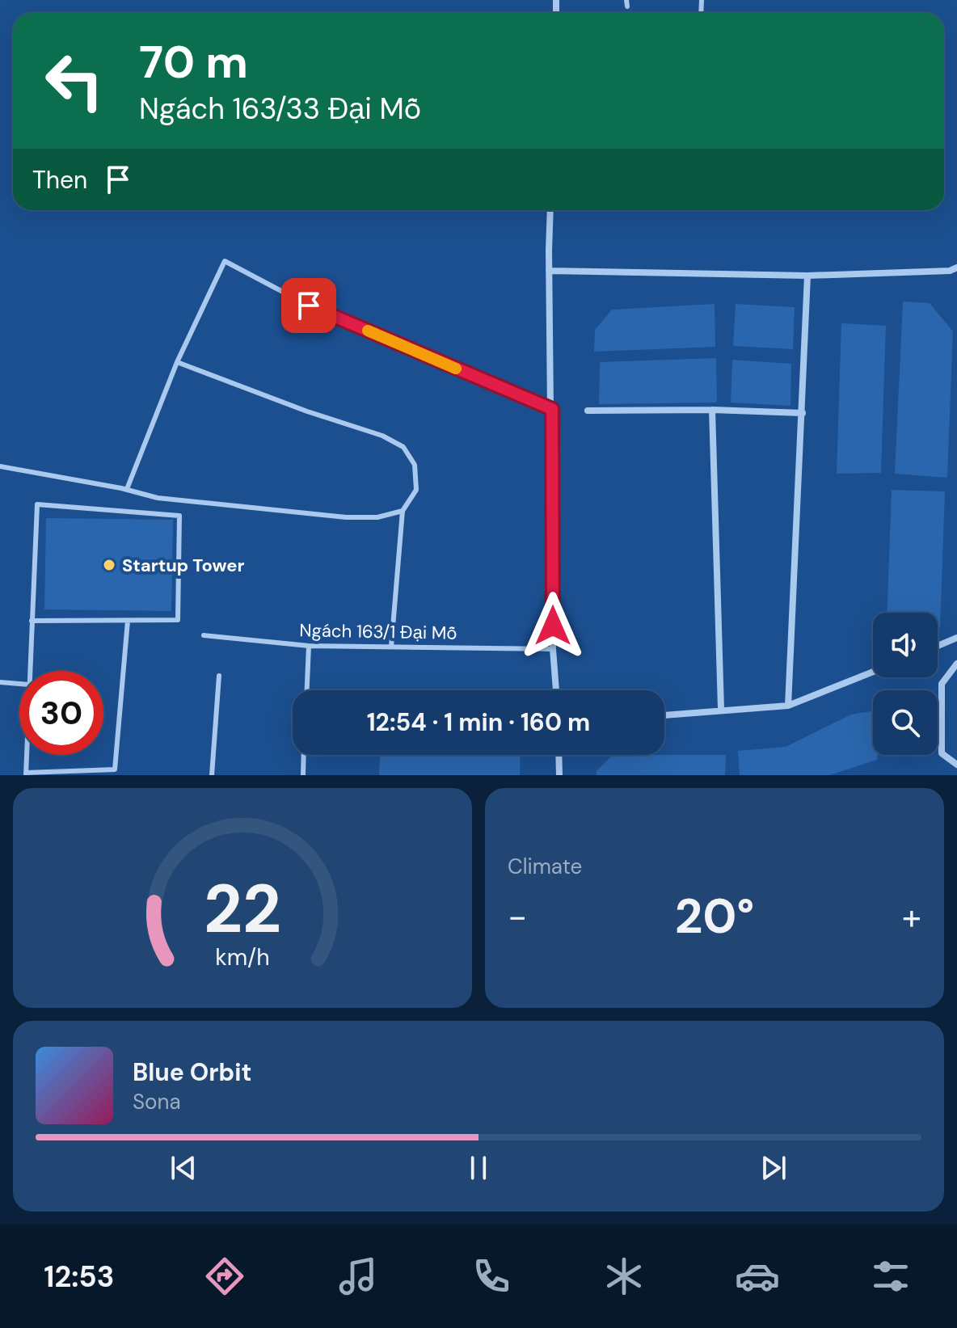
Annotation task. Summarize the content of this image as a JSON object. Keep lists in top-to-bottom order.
{
  "streets": {
    "lane": ["Ngách 163/1 Đại Mỗ"]
  },
  "places": ["Startup Tower"],
  "page": {
    "turn": ["70 m", "Ngách 163/33 Đại Mỗ"],
    "then": "Then",
    "limit": "30",
    "trip": "12:54 · 1 min · 160 m",
    "tile": "Climate",
    "heat": ["−", "20°", "+"],
    "song": ["Blue Orbit", "Sona"],
    "tabs": "12:53",
    "gauge": ["22", "km/h"]
  }
}
